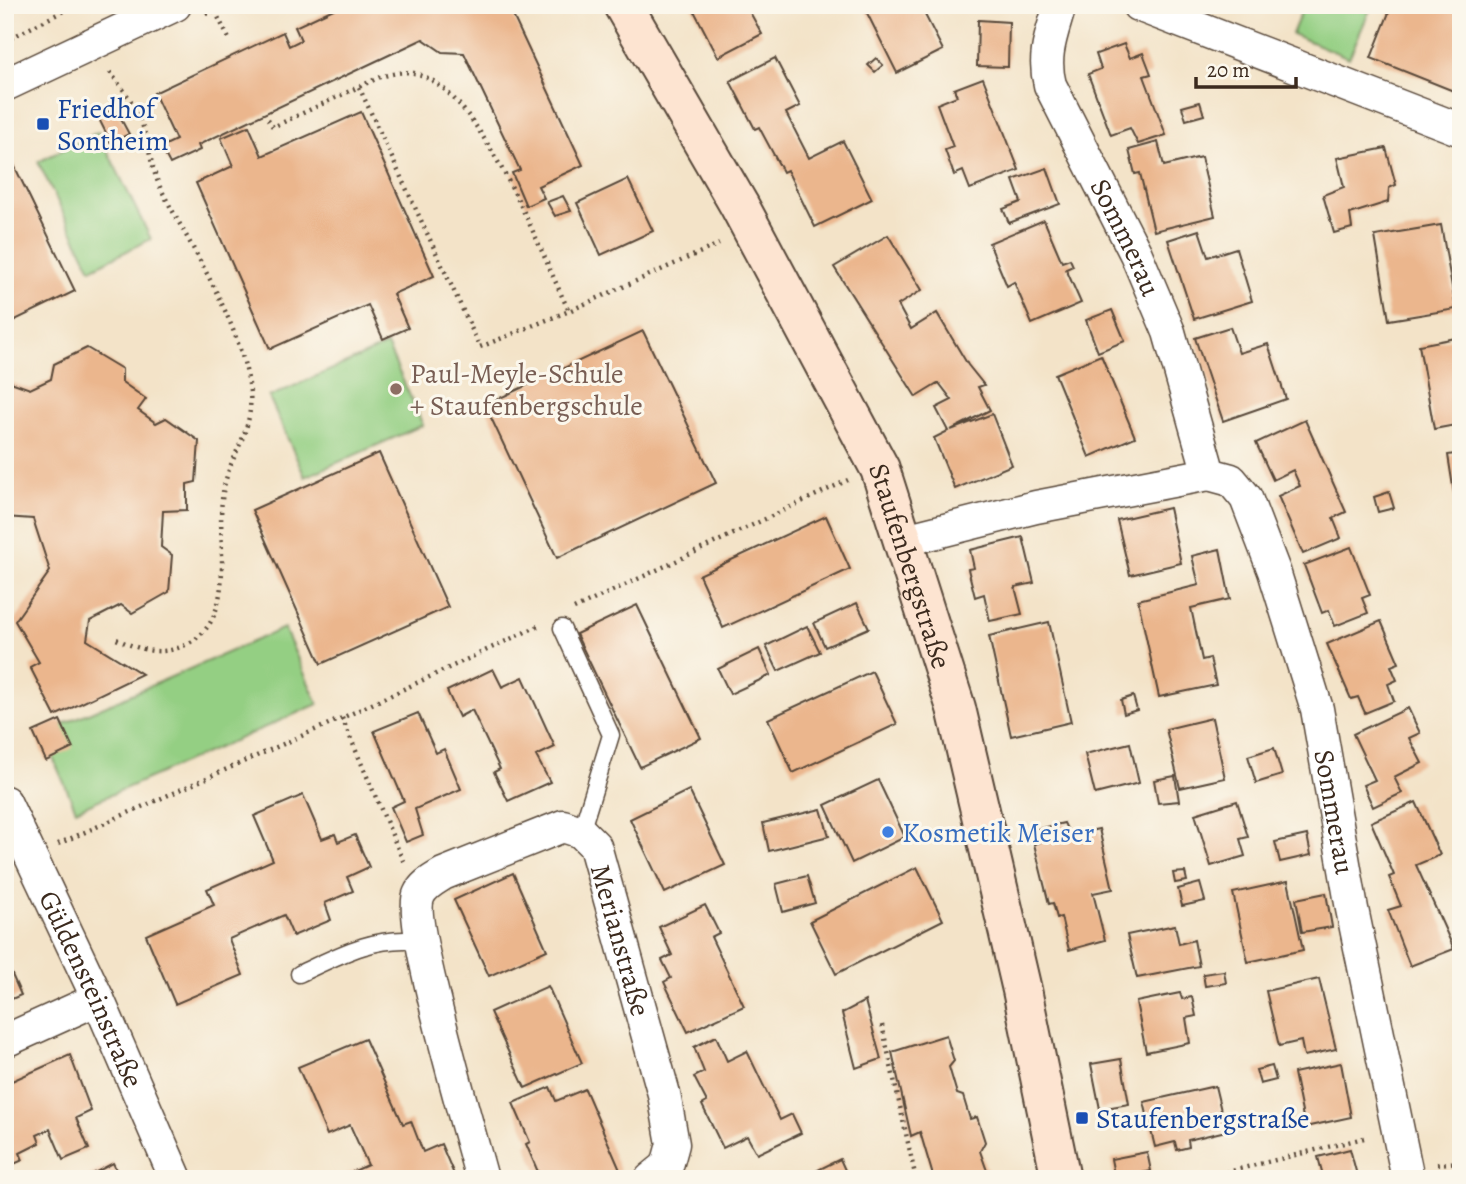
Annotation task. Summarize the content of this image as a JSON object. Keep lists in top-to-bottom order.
{
  "streets": {
    "street": [
      "Sommerau",
      "Staufenbergstraße",
      "Merianstraße",
      "Güldensteinstraße"
    ]
  },
  "places": {
    "transit": ["Friedhof Sontheim", "Staufenbergstraße"],
    "other": ["Paul-Meyle-Schule + Staufenbergschule", "Kosmetik Meiser"]
  },
  "scale_bar": "20 m"
}
